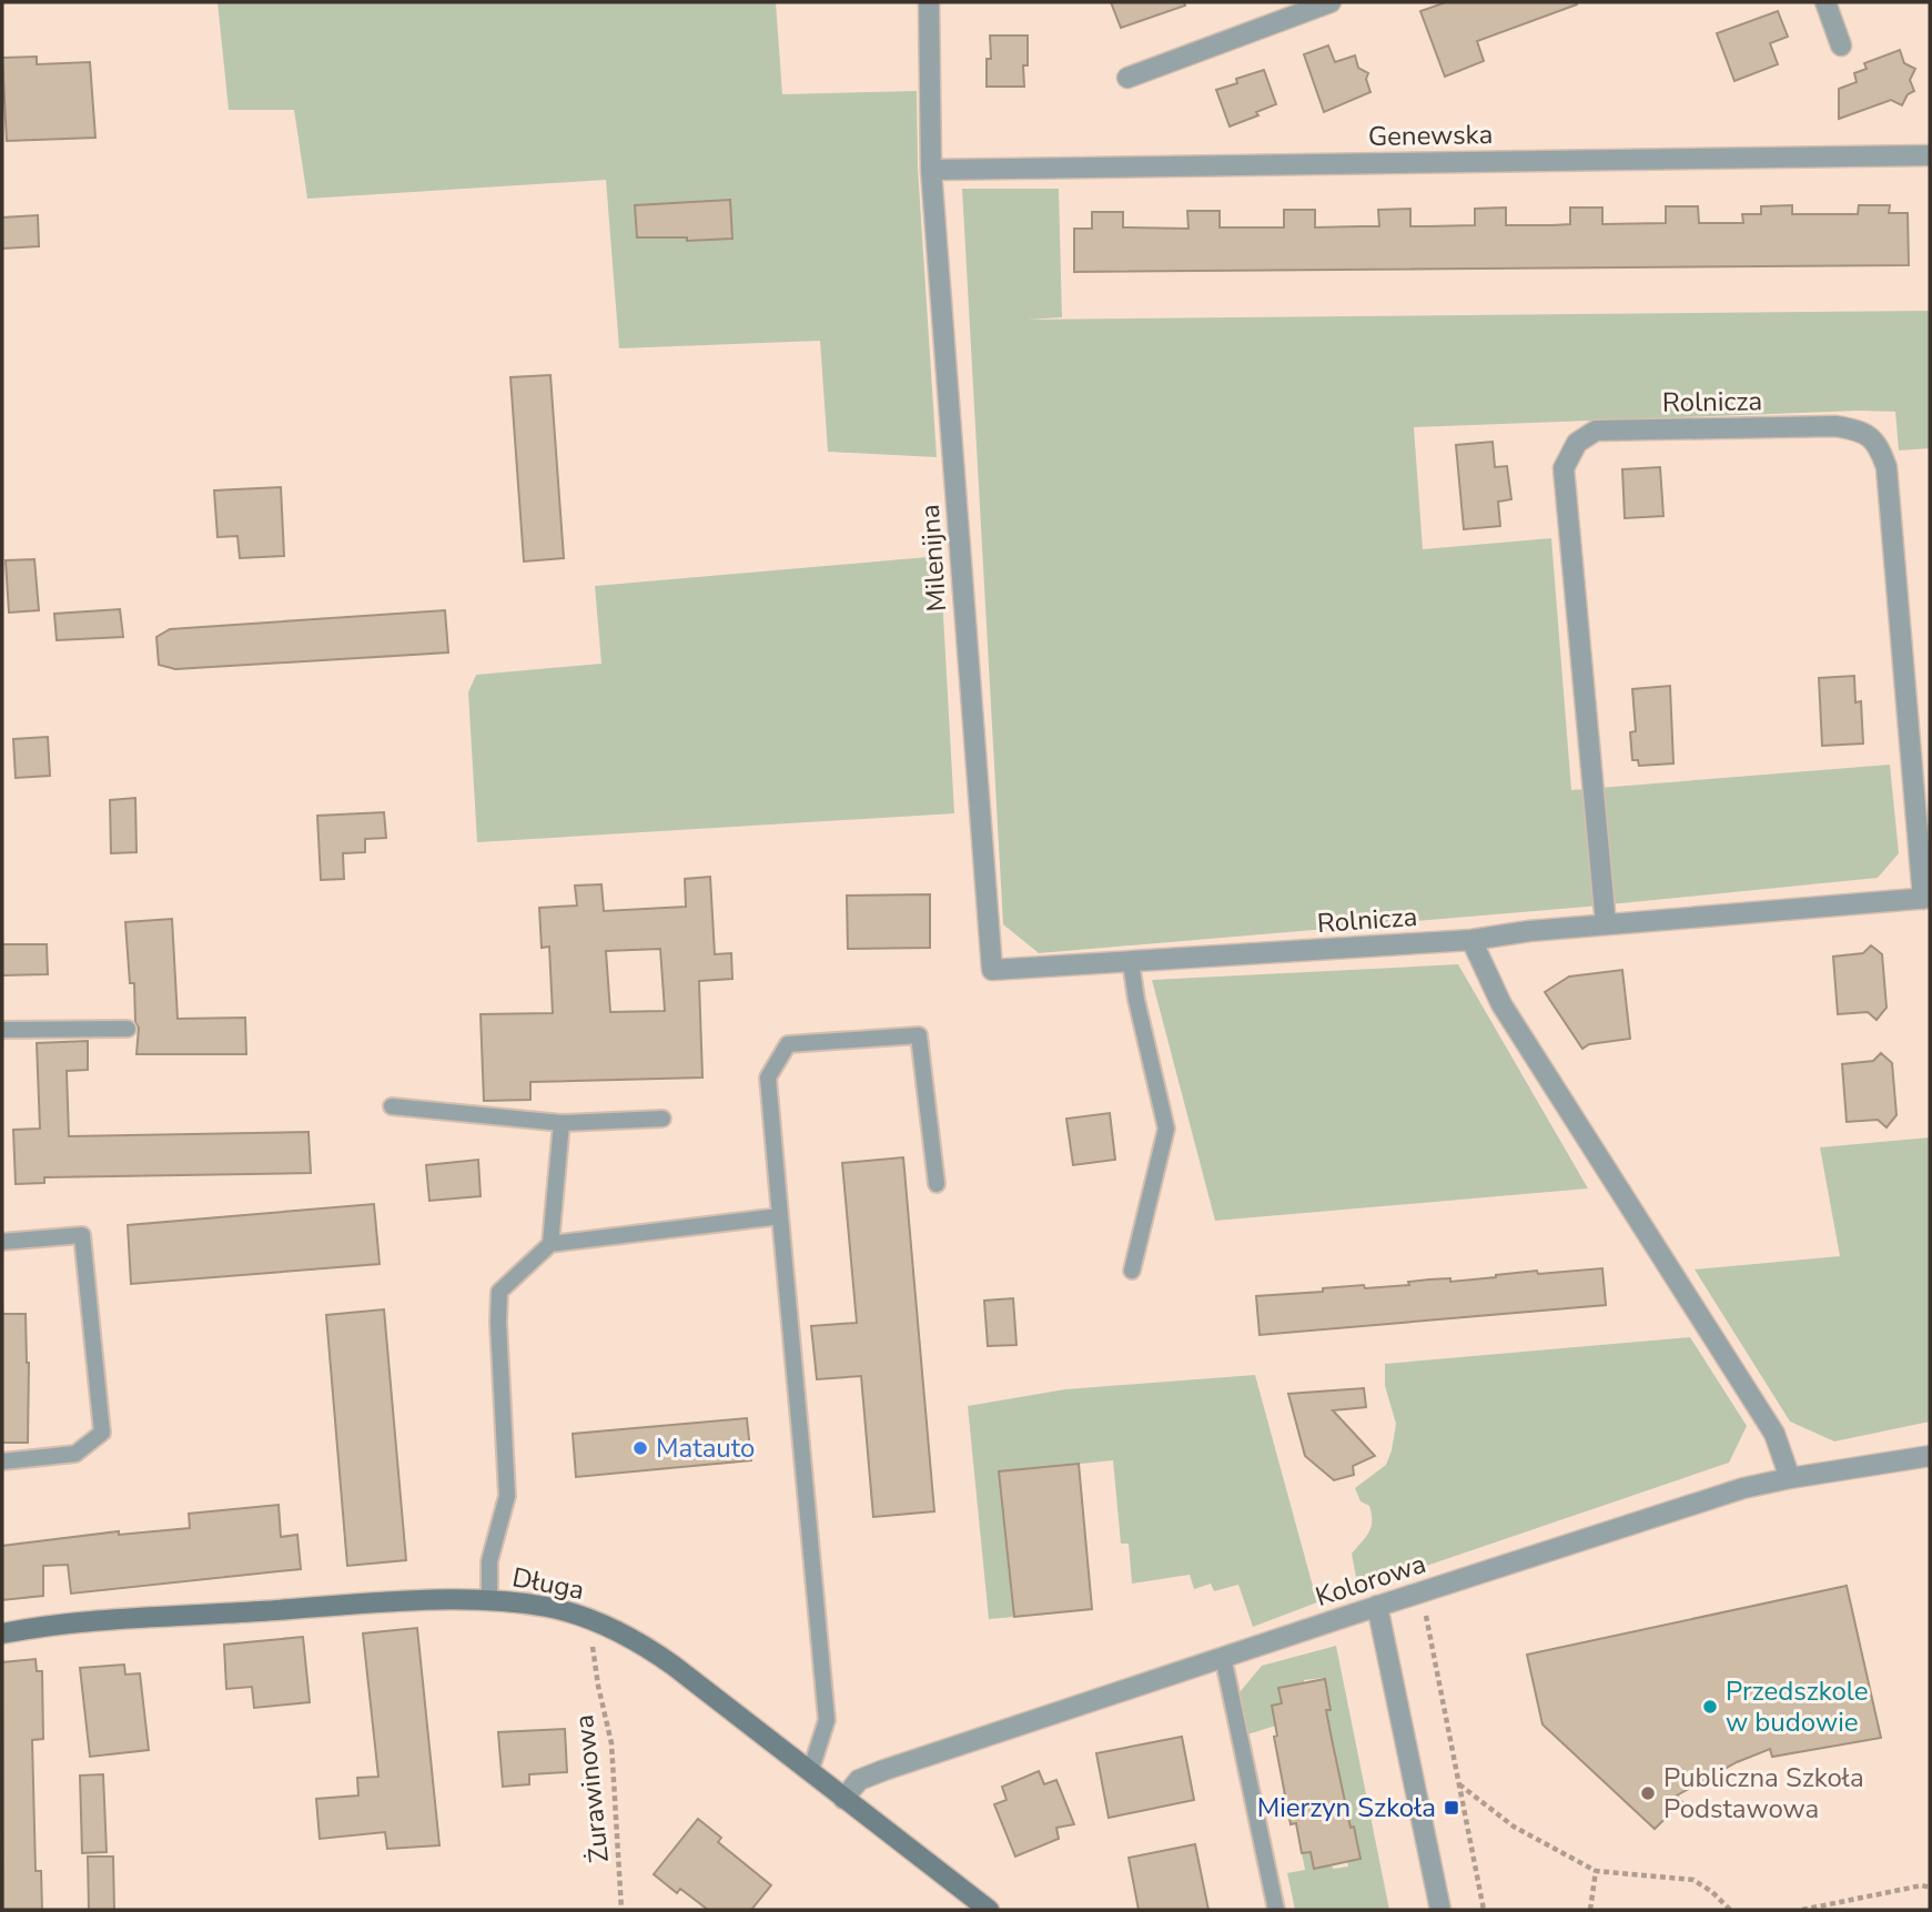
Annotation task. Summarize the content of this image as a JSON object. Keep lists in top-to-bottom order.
{
  "streets": {
    "street": [
      "Genewska",
      "Rolnicza",
      "Milenijna",
      "Kolorowa",
      "Długa"
    ],
    "path": ["Żurawinowa"]
  },
  "crossings": [
    ["Genewska", "Milenijna"],
    ["Rolnicza", "Milenijna"],
    ["Kolorowa", "Długa"],
    ["Długa", "Żurawinowa"]
  ],
  "places": {
    "other": ["Matauto", "Przedszkole w budowie", "Publiczna Szkoła Podstawowa"],
    "transit": ["Mierzyn Szkoła"]
  }
}
